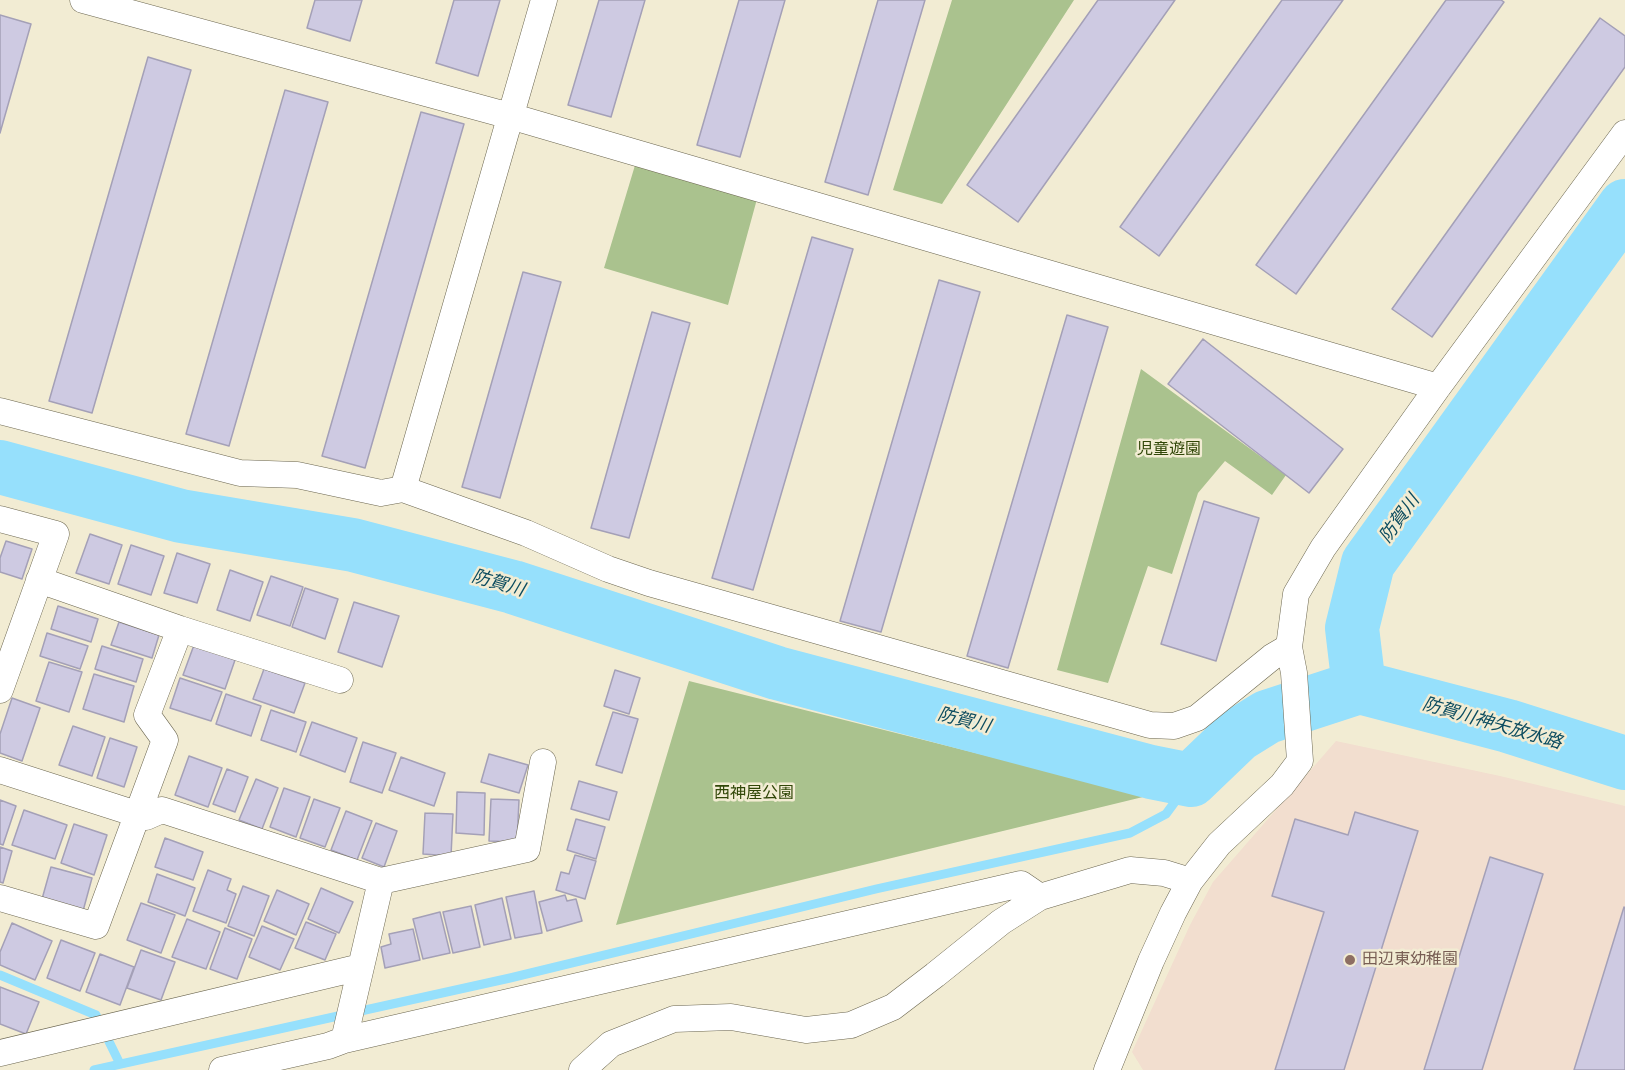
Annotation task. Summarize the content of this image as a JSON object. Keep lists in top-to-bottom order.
{
  "water": ["防賀川", "防賀川神矢放水路"],
  "parks": ["児童遊園", "西神屋公園"],
  "places": ["田辺東幼稚園"]
}
